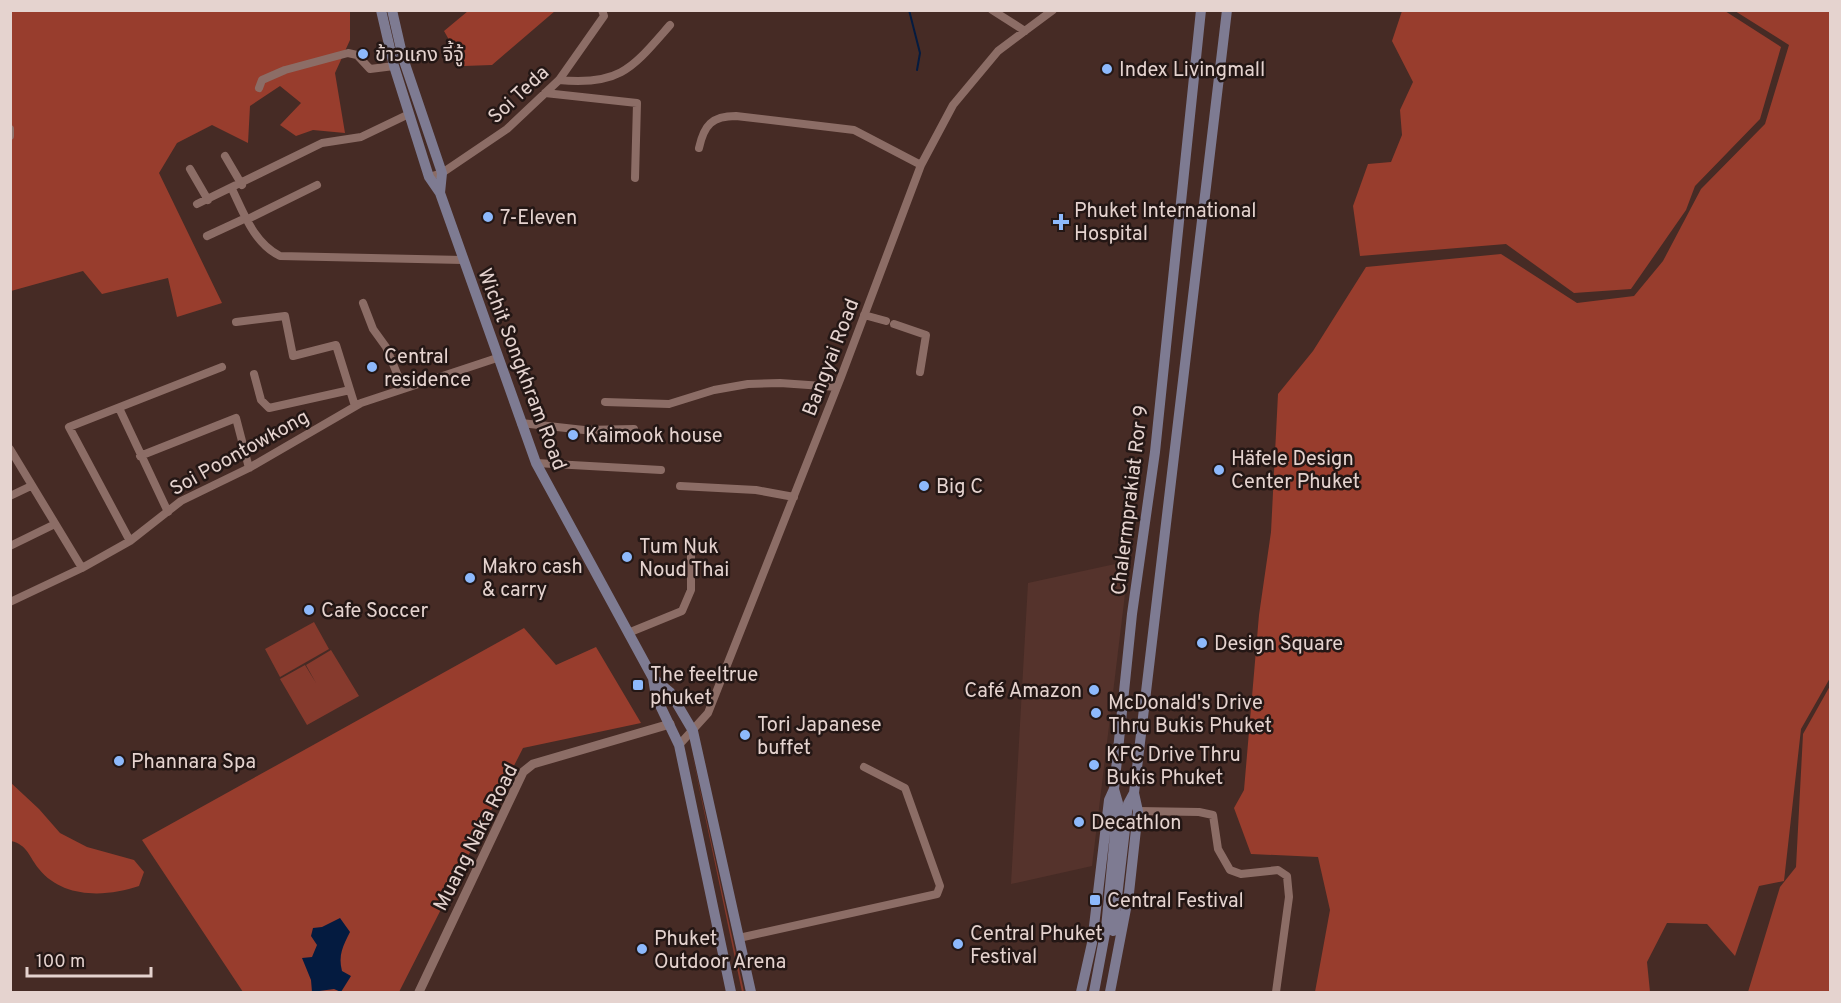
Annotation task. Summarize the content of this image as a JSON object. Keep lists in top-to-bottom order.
{
  "streets": {
    "main road": ["Wichit Songkhram Road", "Chalermprakiat Ror 9"],
    "street": [
      "Soi Teda",
      "Bangyai Road",
      "Soi Poontowkong",
      "Muang Naka Road"
    ]
  },
  "crossings": [
    ["Soi Teda", "Wichit Songkhram Road"],
    ["Bangyai Road", "Wichit Songkhram Road"],
    ["Wichit Songkhram Road", "Soi Poontowkong"],
    ["Wichit Songkhram Road", "Muang Naka Road"]
  ],
  "places": {
    "other": [
      "ข้าวแกง จี้จู้",
      "Index Livingmall",
      "7-Eleven",
      "Central residence",
      "Kaimook house",
      "Häfele Design Center Phuket",
      "Big C",
      "Tum Nuk Noud Thai",
      "Makro cash & carry",
      "Cafe Soccer",
      "Design Square",
      "Café Amazon",
      "McDonald's Drive Thru Bukis Phuket",
      "Tori Japanese buffet",
      "Phannara Spa",
      "KFC Drive Thru Bukis Phuket",
      "Decathlon",
      "Central Phuket Festival",
      "Phuket Outdoor Arena"
    ],
    "health": ["Phuket International Hospital"],
    "transit": ["The feeltrue phuket", "Central Festival"]
  },
  "scale_bar": "100 m"
}
